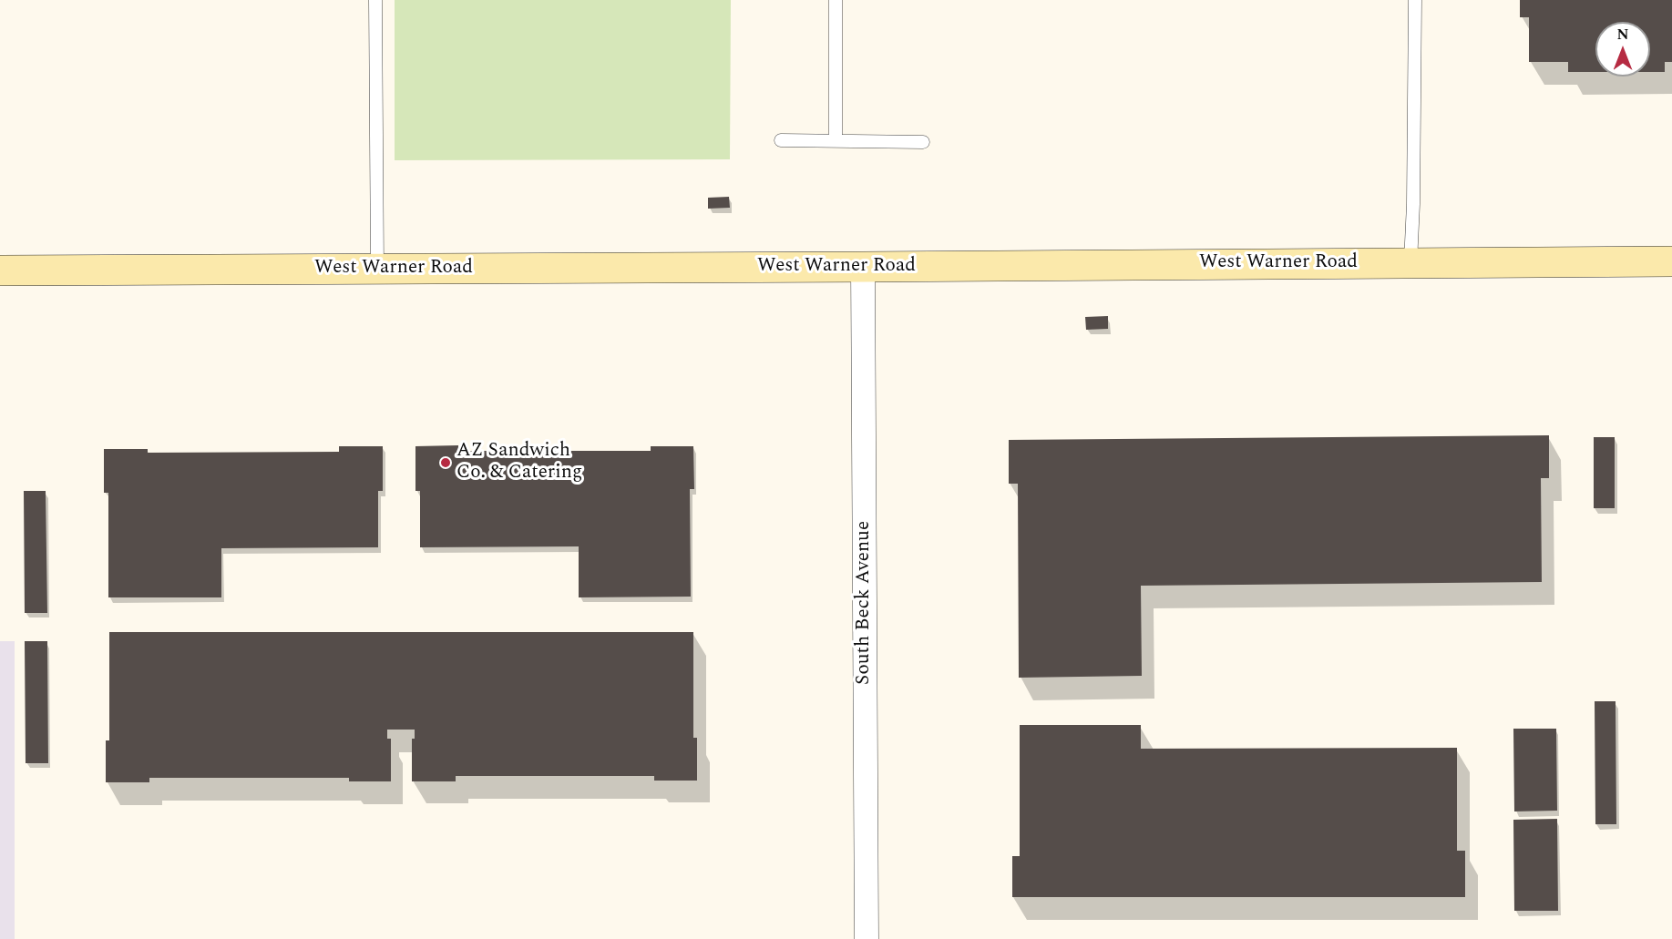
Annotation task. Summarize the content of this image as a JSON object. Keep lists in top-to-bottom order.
{
  "streets": {
    "main road": ["West Warner Road"],
    "street": ["South Beck Avenue"]
  },
  "crossings": [
    ["West Warner Road", "South Beck Avenue"]
  ],
  "places": ["AZ Sandwich Co. & Catering"],
  "north": "top"
}
